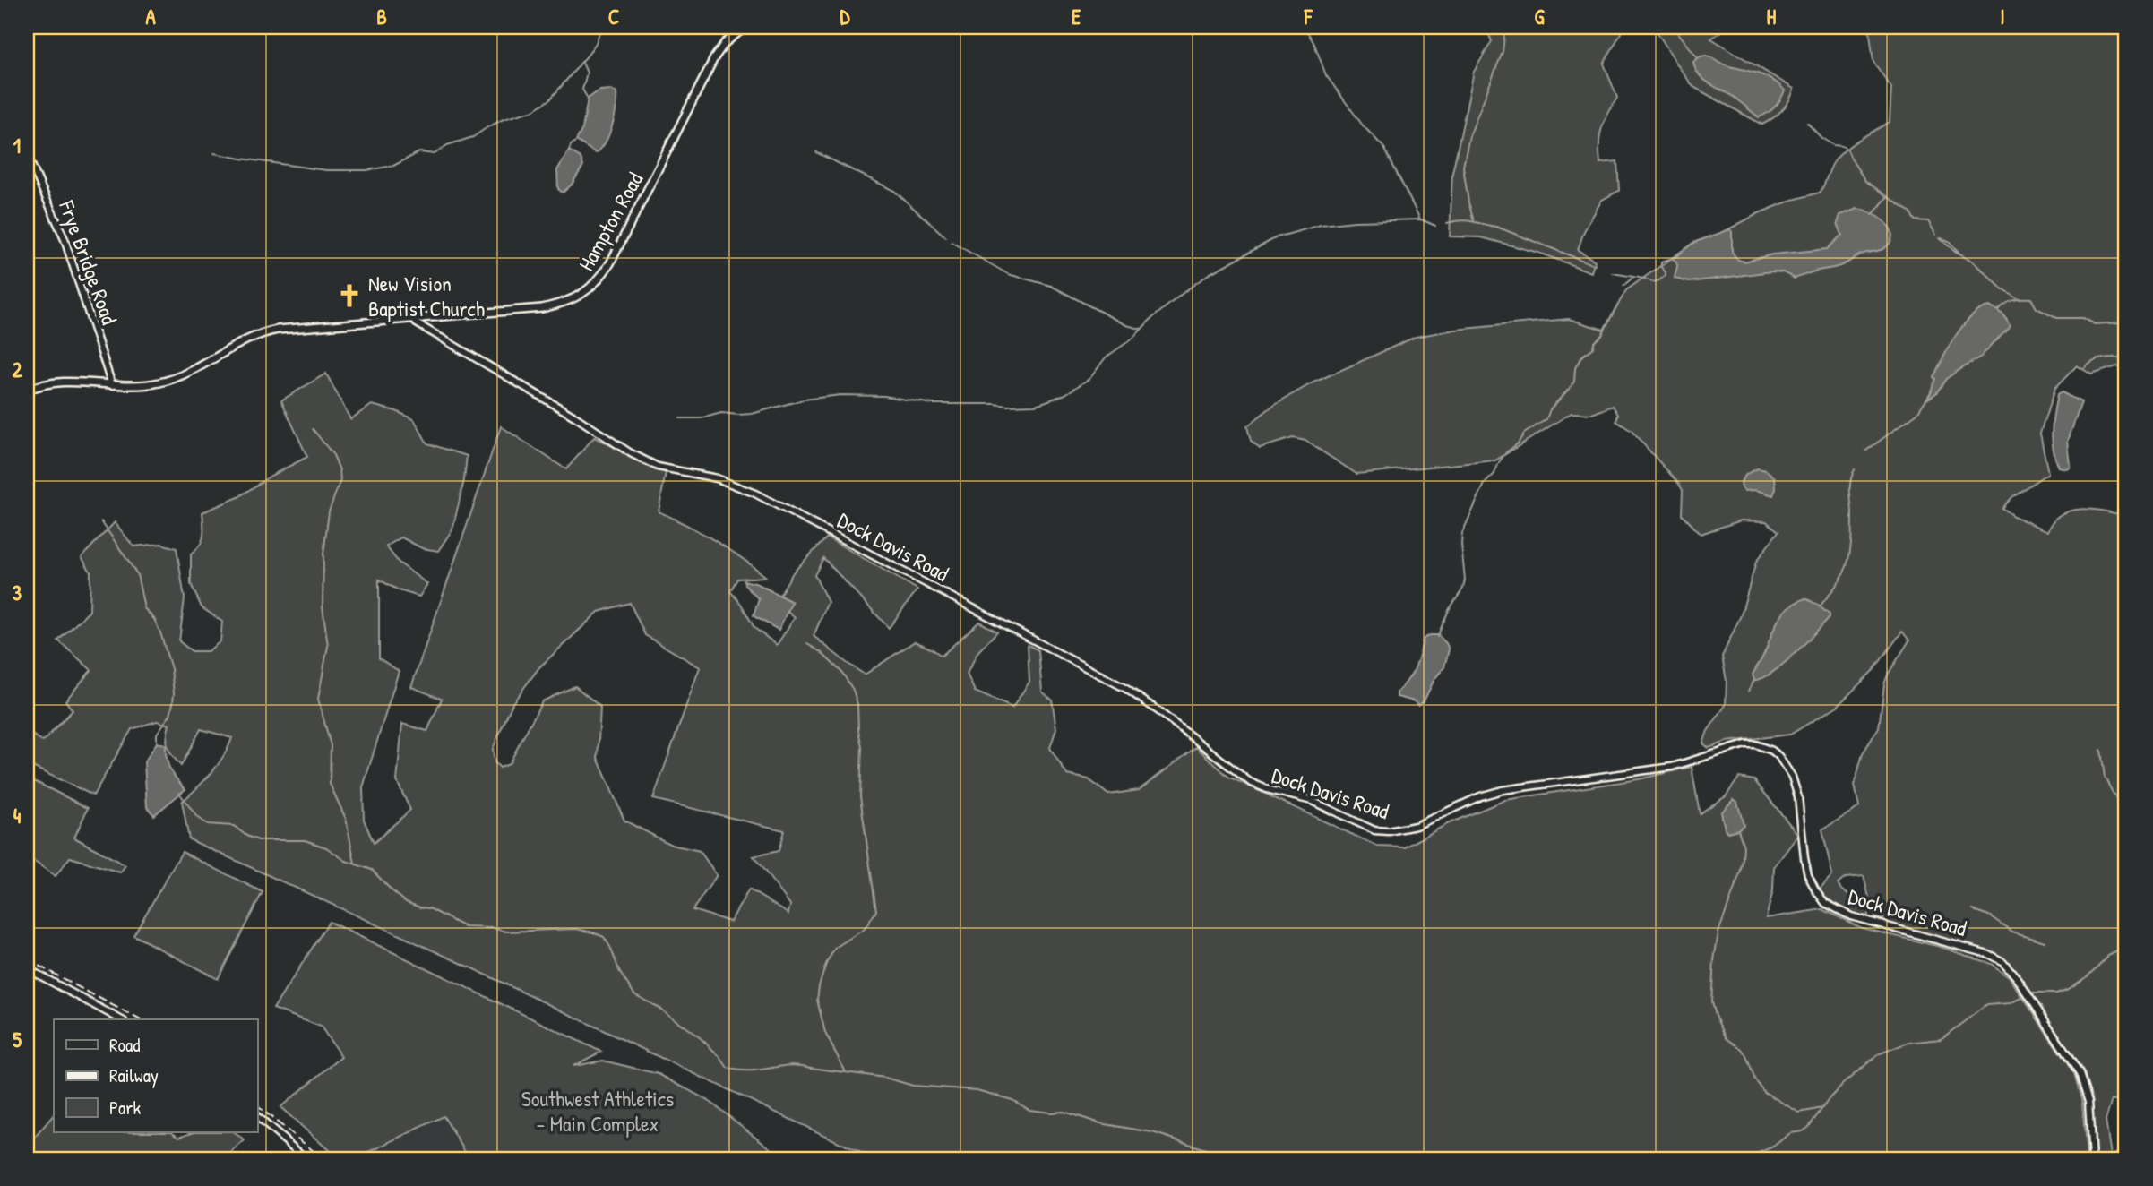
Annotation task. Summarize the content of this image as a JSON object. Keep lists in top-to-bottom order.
{
  "streets": {
    "main road": ["Hampton Road"],
    "street": ["Frye Bridge Road", "Dock Davis Road"]
  },
  "crossings": [
    ["Hampton Road", "Frye Bridge Road"],
    ["Hampton Road", "Dock Davis Road"]
  ],
  "parks": ["Southwest Athletics - Main Complex"],
  "places": {
    "church": ["New Vision Baptist Church"]
  },
  "legend": ["Road", "Railway", "Park"],
  "grid": {
    "columns": [
      "A",
      "B",
      "C",
      "D",
      "E",
      "F",
      "G",
      "H",
      "I"
    ],
    "rows": [
      "1",
      "2",
      "3",
      "4",
      "5"
    ]
  }
}
